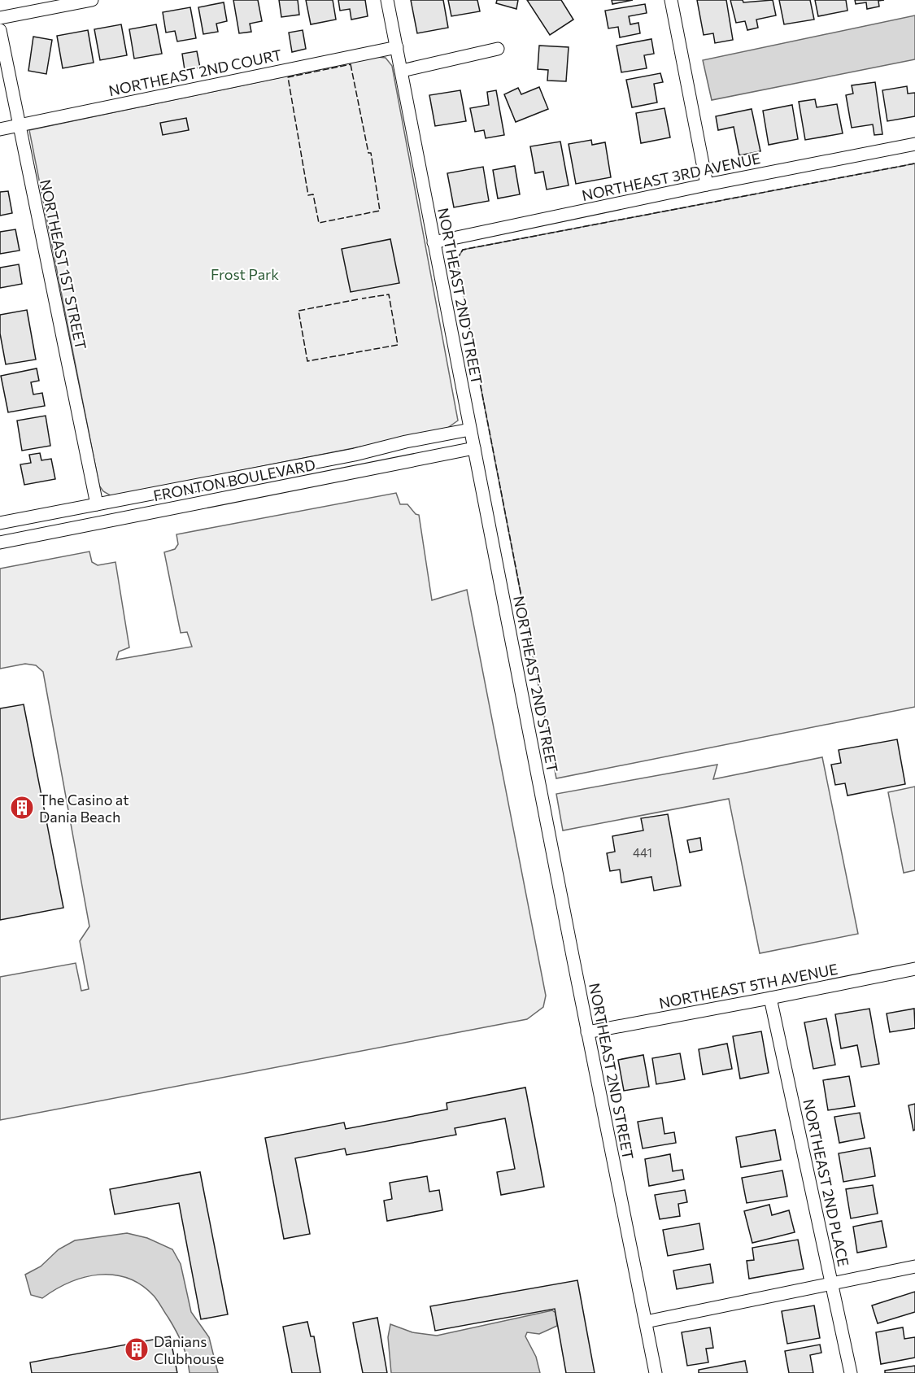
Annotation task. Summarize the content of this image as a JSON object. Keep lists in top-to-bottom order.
{
  "streets": {
    "street": [
      "NORTHEAST 2ND COURT",
      "NORTHEAST 3RD AVENUE",
      "NORTHEAST 1ST STREET",
      "NORTHEAST 2ND STREET",
      "FRONTON BOULEVARD",
      "NORTHEAST 5TH AVENUE",
      "NORTHEAST 2ND PLACE"
    ]
  },
  "crossings": [
    ["NORTHEAST 2ND COURT", "NORTHEAST 1ST STREET"],
    ["NORTHEAST 2ND COURT", "NORTHEAST 2ND STREET"],
    ["NORTHEAST 3RD AVENUE", "NORTHEAST 2ND STREET"],
    ["NORTHEAST 1ST STREET", "FRONTON BOULEVARD"],
    ["NORTHEAST 2ND STREET", "FRONTON BOULEVARD"],
    ["NORTHEAST 2ND STREET", "NORTHEAST 5TH AVENUE"],
    ["NORTHEAST 5TH AVENUE", "NORTHEAST 2ND PLACE"]
  ],
  "parks": ["Frost Park"],
  "places": {
    "building": ["The Casino at Dania Beach", "Danians Clubhouse"]
  },
  "house_numbers": ["441"]
}
